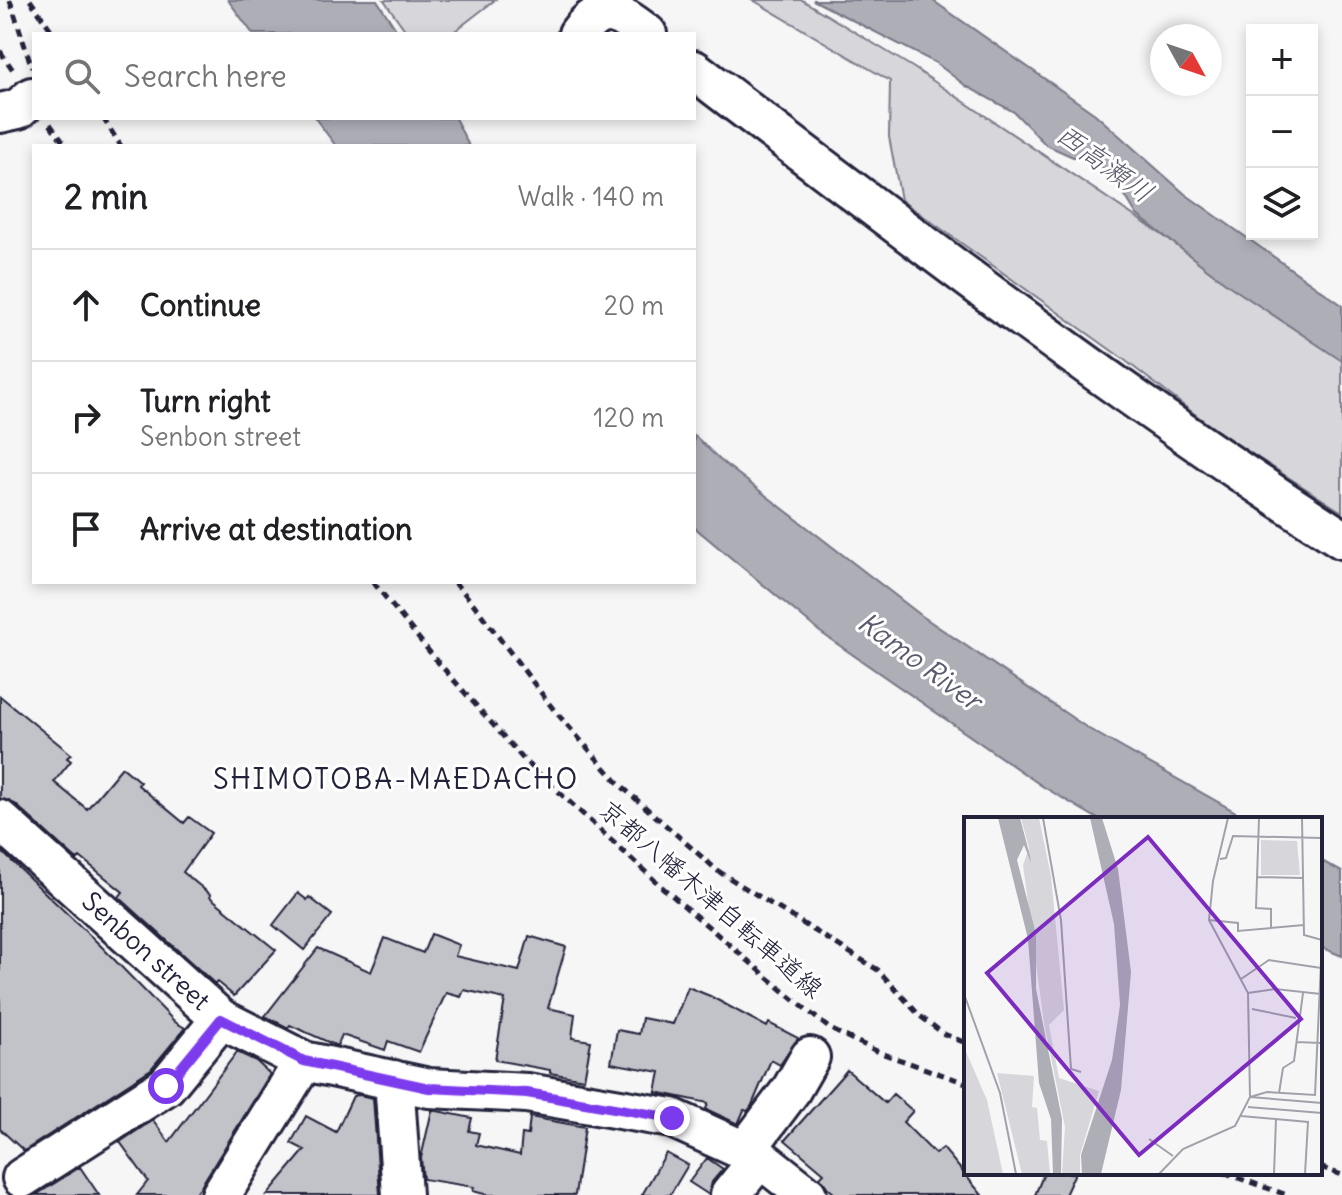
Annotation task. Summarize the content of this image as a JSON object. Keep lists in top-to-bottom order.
{
  "streets": {
    "street": ["Senbon street"],
    "path": ["京都八幡木津自転車道線"]
  },
  "districts": ["SHIMOTOBA-MAEDACHO"],
  "water": ["西高瀬川", "Kamo River"],
  "north": "bottom right",
  "page": {
    "map_buttons": ["+", "−"],
    "search": "Search here",
    "heading": ["2 min", "Walk · 140 m"],
    "list": [
      ["Continue", "20 m"],
      ["Turn right", "Senbon street", "120 m"],
      "Arrive at destination"
    ]
  }
}
